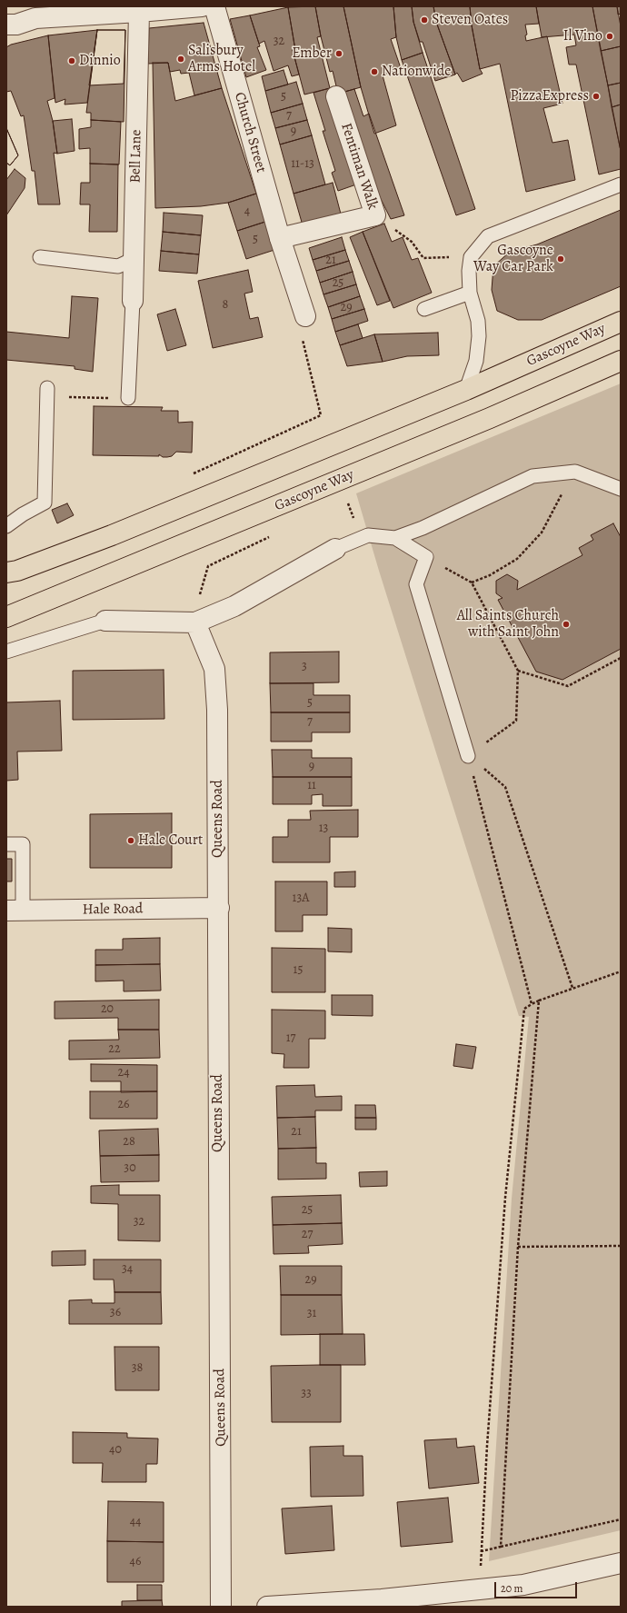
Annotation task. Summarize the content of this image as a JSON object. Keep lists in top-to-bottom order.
{
  "streets": {
    "highway": ["Gascoyne Way"],
    "street": [
      "Church Street",
      "Bell Lane",
      "Fentiman Walk",
      "Queens Road",
      "Hale Road"
    ]
  },
  "crossings": [
    ["Queens Road", "Hale Road"]
  ],
  "places": [
    "Steven Oates",
    "Il Vino",
    "Ember",
    "Salisbury Arms Hotel",
    "Dinnio",
    "Nationwide",
    "PizzaExpress",
    "Gascoyne Way Car Park",
    "All Saints Church with Saint John",
    "Hale Court"
  ],
  "house_numbers": [
    "32",
    "5",
    "7",
    "9",
    "11-13",
    "4",
    "5",
    "21",
    "25",
    "8",
    "29",
    "3",
    "5",
    "7",
    "9",
    "11",
    "13",
    "13A",
    "15",
    "20",
    "17",
    "22",
    "24",
    "26",
    "21",
    "28",
    "30",
    "25",
    "32",
    "27",
    "34",
    "29",
    "36",
    "31",
    "38",
    "33",
    "40",
    "44",
    "46"
  ],
  "scale_bar": "20 m"
}
